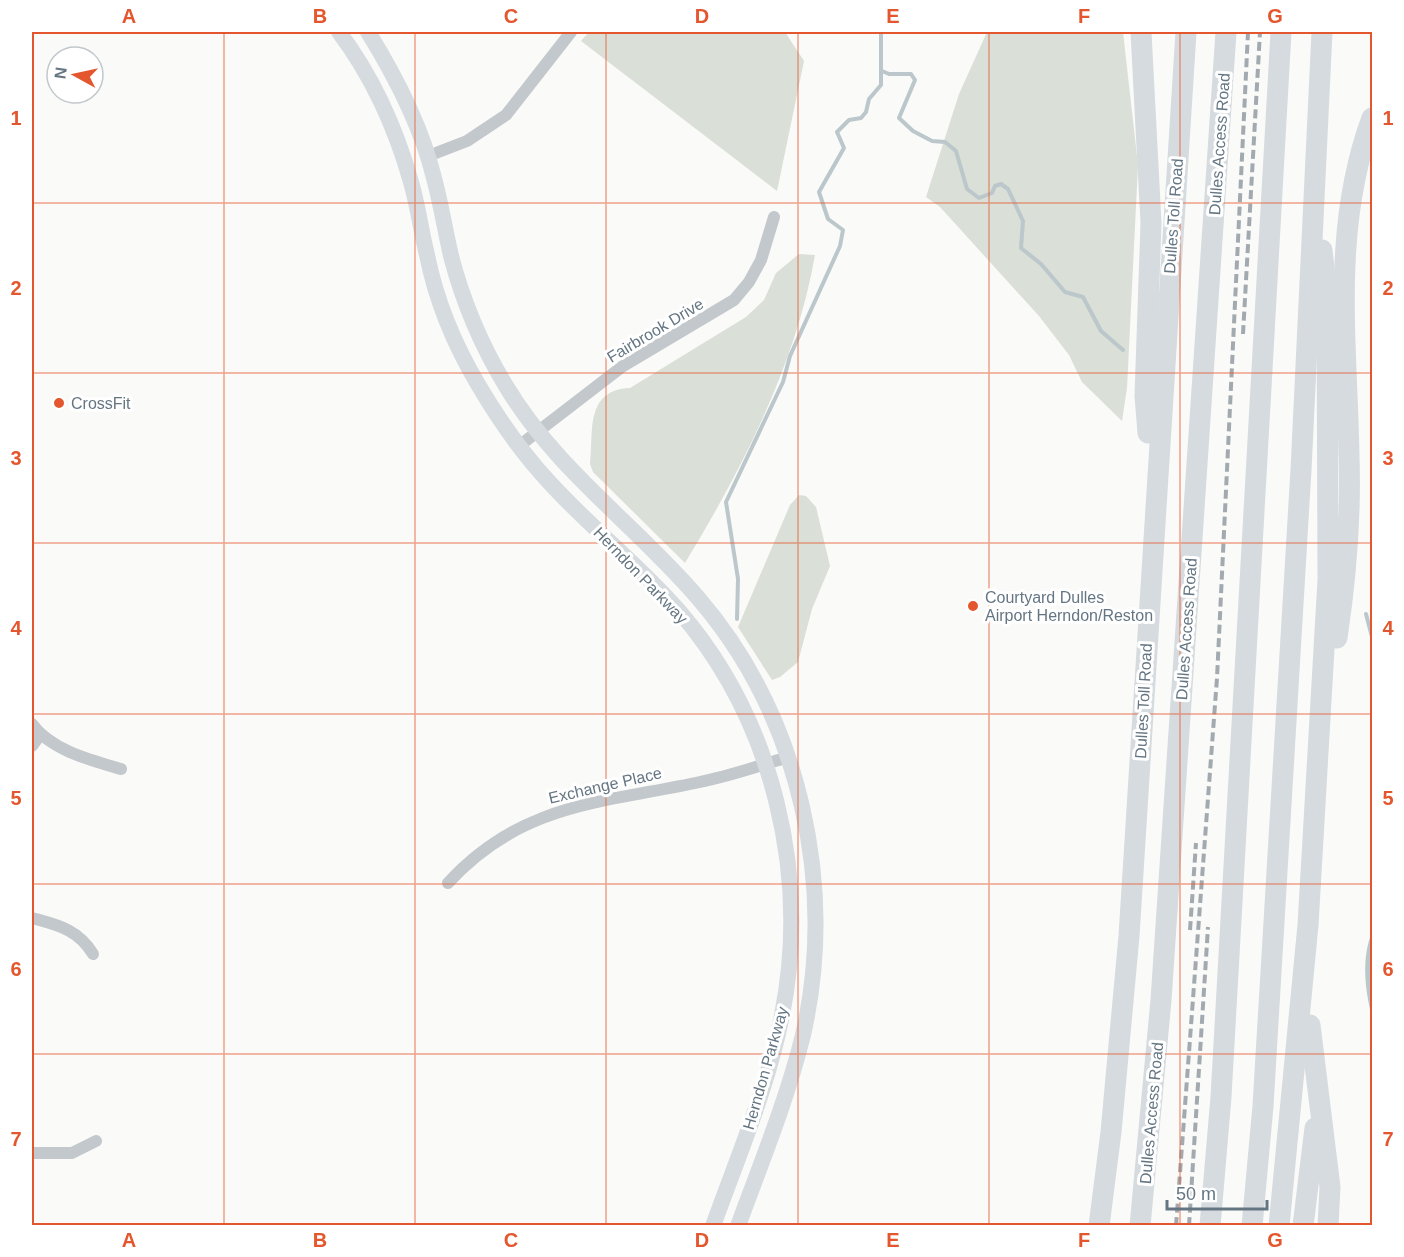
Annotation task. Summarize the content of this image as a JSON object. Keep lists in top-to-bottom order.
{
  "streets": {
    "highway": ["Dulles Access Road", "Dulles Toll Road"],
    "main road": ["Herndon Parkway"],
    "street": ["Fairbrook Drive", "Exchange Place"]
  },
  "crossings": [
    ["Fairbrook Drive", "Herndon Parkway"],
    ["Herndon Parkway", "Exchange Place"]
  ],
  "places": ["CrossFit", "Courtyard Dulles Airport Herndon/Reston"],
  "scale_bar": "50 m",
  "north": "left",
  "grid": {
    "columns": [
      "A",
      "B",
      "C",
      "D",
      "E",
      "F",
      "G"
    ],
    "rows": [
      "1",
      "2",
      "3",
      "4",
      "5",
      "6",
      "7"
    ]
  }
}
